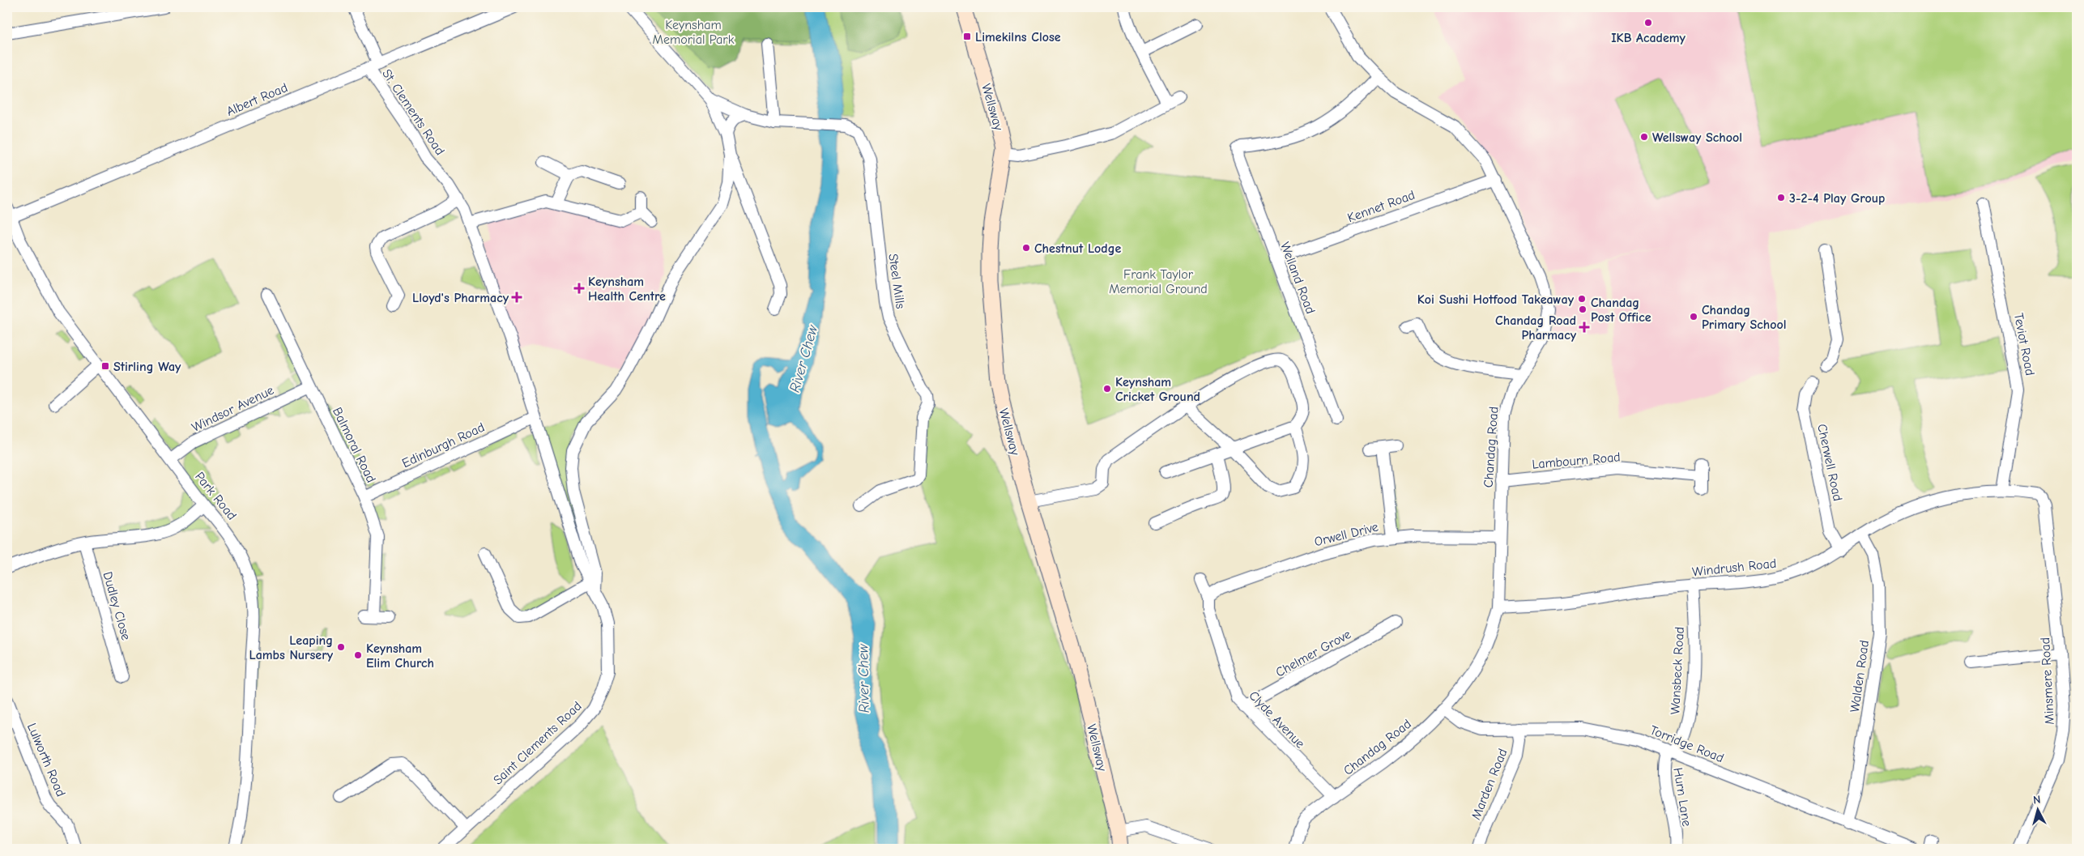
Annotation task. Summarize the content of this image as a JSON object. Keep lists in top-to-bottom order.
{
  "streets": {
    "main road": ["Wellsway"],
    "street": [
      "Albert Road",
      "St. Clements Road",
      "Kennet Road",
      "Welland Road",
      "Steel Mills",
      "Teviot Road",
      "Windsor Avenue",
      "Balmoral Road",
      "Edinburgh Road",
      "Chandag Road",
      "Lambourn Road",
      "Cherwell Road",
      "Park Road",
      "Orwell Drive",
      "Windrush Road",
      "Dudley Close",
      "Chelmer Grove",
      "Wansbeck Road",
      "Walden Road",
      "Minsmere Road",
      "Clyde Avenue",
      "Saint Clements Road",
      "Torridge Road",
      "Lulworth Road",
      "Marden Road",
      "Hurn Lane"
    ]
  },
  "crossings": [
    ["Albert Road", "St. Clements Road"],
    ["Albert Road", "Park Road"],
    ["St. Clements Road", "Edinburgh Road"],
    ["St. Clements Road", "Saint Clements Road"],
    ["Kennet Road", "Welland Road"],
    ["Kennet Road", "Chandag Road"],
    ["Welland Road", "Chandag Road"],
    ["Steel Mills", "Saint Clements Road"],
    ["Teviot Road", "Windrush Road"],
    ["Windsor Avenue", "Balmoral Road"],
    ["Windsor Avenue", "Park Road"],
    ["Balmoral Road", "Edinburgh Road"],
    ["Edinburgh Road", "Saint Clements Road"],
    ["Chandag Road", "Lambourn Road"],
    ["Chandag Road", "Orwell Drive"],
    ["Chandag Road", "Windrush Road"],
    ["Chandag Road", "Clyde Avenue"],
    ["Chandag Road", "Torridge Road"],
    ["Cherwell Road", "Windrush Road"],
    ["Orwell Drive", "Clyde Avenue"],
    ["Windrush Road", "Wansbeck Road"],
    ["Windrush Road", "Walden Road"],
    ["Windrush Road", "Minsmere Road"],
    ["Chelmer Grove", "Clyde Avenue"],
    ["Wansbeck Road", "Torridge Road"],
    ["Wansbeck Road", "Hurn Lane"],
    ["Walden Road", "Torridge Road"],
    ["Torridge Road", "Marden Road"],
    ["Torridge Road", "Hurn Lane"]
  ],
  "water": ["River Chew"],
  "parks": ["Keynsham Memorial Park", "Frank Taylor Memorial Ground"],
  "places": {
    "other": [
      "IKB Academy",
      "Wellsway School",
      "3-2-4 Play Group",
      "Chestnut Lodge",
      "Koi Sushi Hotfood Takeaway",
      "Chandag Post Office",
      "Chandag Primary School",
      "Keynsham Cricket Ground",
      "Leaping Lambs Nursery",
      "Keynsham Elim Church"
    ],
    "transit": ["Limekilns Close", "Stirling Way"],
    "health": ["Keynsham Health Centre", "Lloyd's Pharmacy", "Chandag Road Pharmacy"]
  },
  "north": "top"
}
